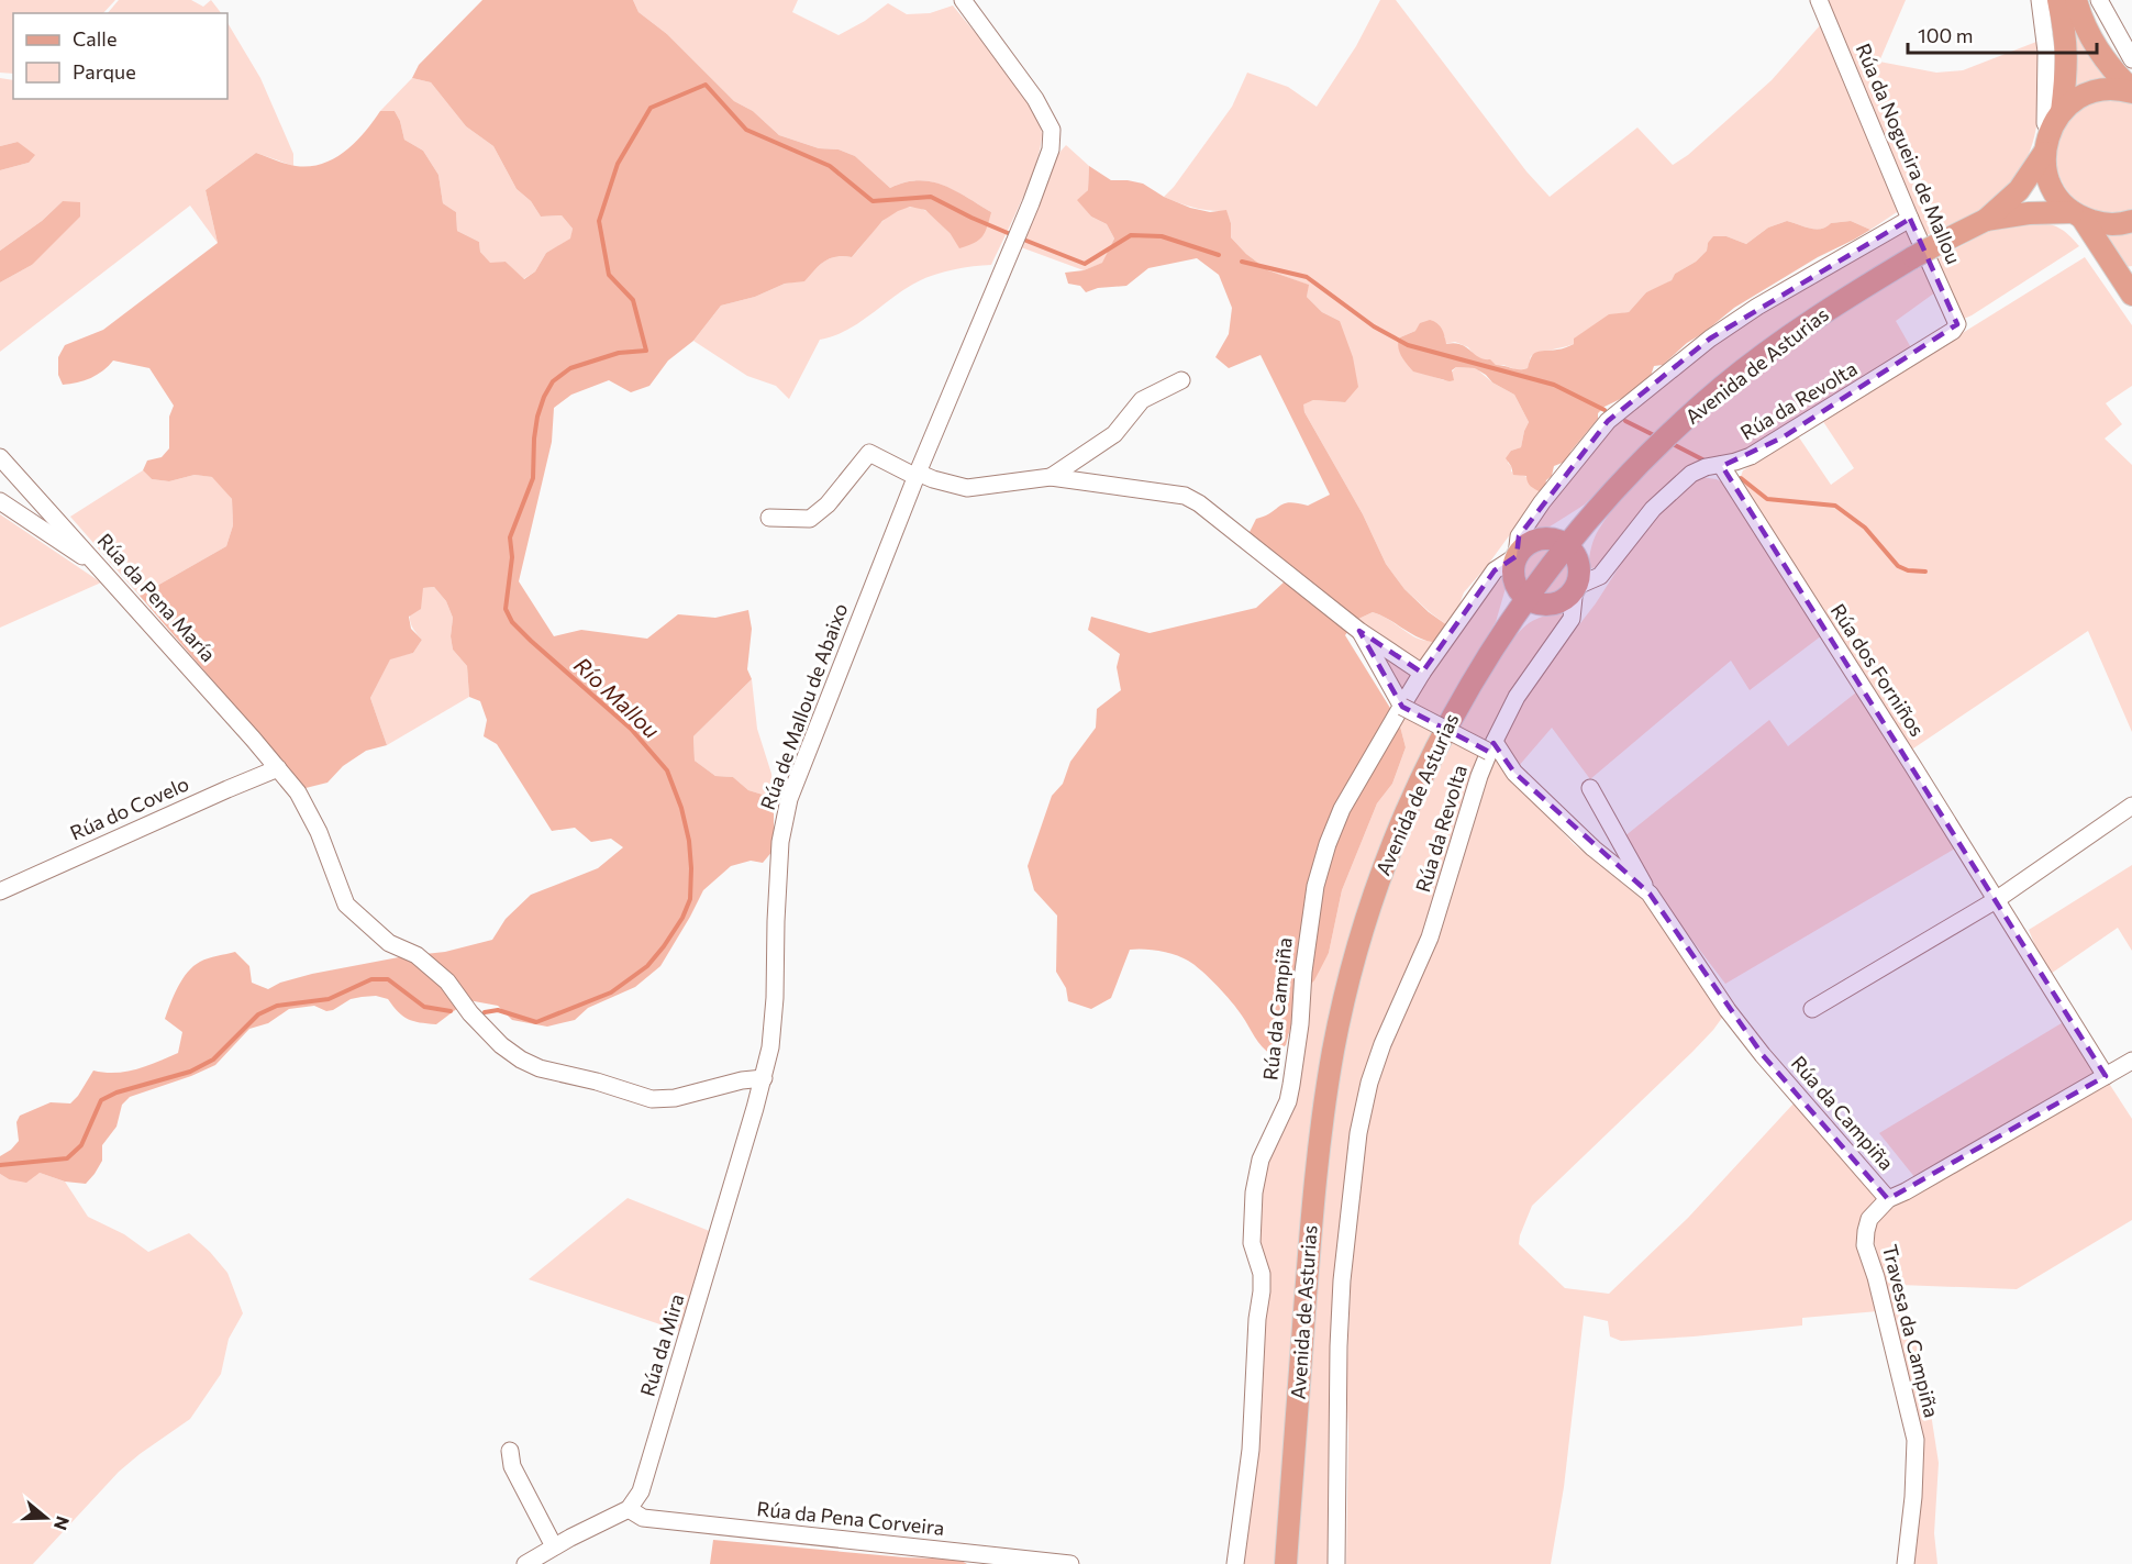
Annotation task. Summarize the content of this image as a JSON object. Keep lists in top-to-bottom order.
{
  "streets": {
    "main road": ["Avenida de Asturias"],
    "street": [
      "Rúa da Nogueira de Mallou",
      "Rúa da Revolta",
      "Rúa da Pena María",
      "Rúa dos Forniños",
      "Rúa de Mallou de Abaixo",
      "Rúa do Covelo",
      "Rúa da Campiña",
      "Travesa da Campiña",
      "Rúa da Mira",
      "Rúa da Pena Corveira"
    ]
  },
  "crossings": [
    ["Rúa da Nogueira de Mallou", "Rúa da Revolta"],
    ["Rúa da Revolta", "Rúa dos Forniños"],
    ["Rúa da Revolta", "Rúa da Campiña"],
    ["Rúa da Pena María", "Rúa de Mallou de Abaixo"],
    ["Rúa da Pena María", "Rúa do Covelo"],
    ["Rúa da Pena María", "Rúa da Mira"],
    ["Rúa dos Forniños", "Travesa da Campiña"],
    ["Rúa de Mallou de Abaixo", "Rúa da Mira"],
    ["Rúa da Campiña", "Travesa da Campiña"],
    ["Rúa da Mira", "Rúa da Pena Corveira"]
  ],
  "water": ["Río Mallou"],
  "legend": ["Calle", "Parque"],
  "scale_bar": "100 m",
  "north": "right"
}
